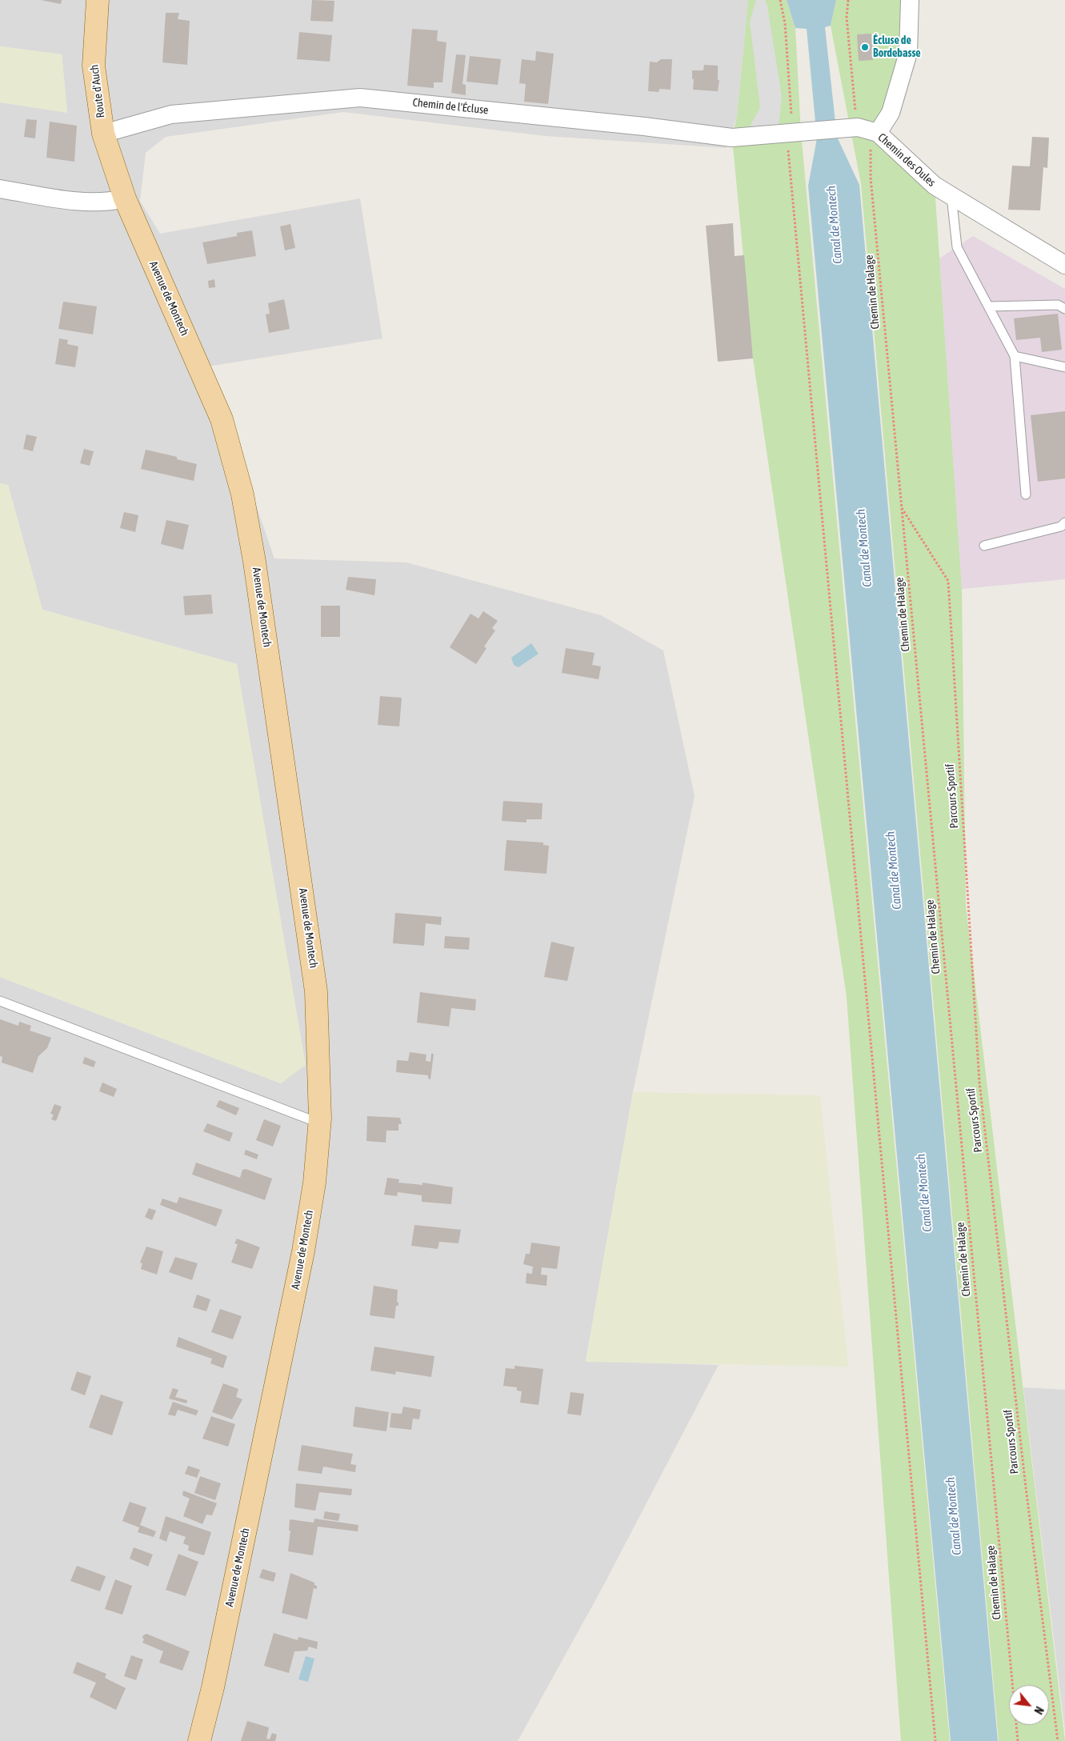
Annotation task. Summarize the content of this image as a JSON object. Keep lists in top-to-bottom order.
{
  "streets": {
    "main road": ["Route d'Auch", "Avenue de Montech"],
    "street": ["Chemin de l'Écluse", "Chemin des Oules"],
    "path": ["Chemin de Halage", "Parcours Sportif"]
  },
  "crossings": [
    ["Route d'Auch", "Chemin de l'Écluse"],
    ["Route d'Auch", "Avenue de Montech"],
    ["Chemin de l'Écluse", "Chemin des Oules"],
    ["Chemin de l'Écluse", "Avenue de Montech"],
    ["Chemin des Oules", "Chemin de Halage"],
    ["Chemin de Halage", "Parcours Sportif"]
  ],
  "water": ["Canal de Montech"],
  "places": ["Écluse de Bordebasse"],
  "north": "bottom right"
}
